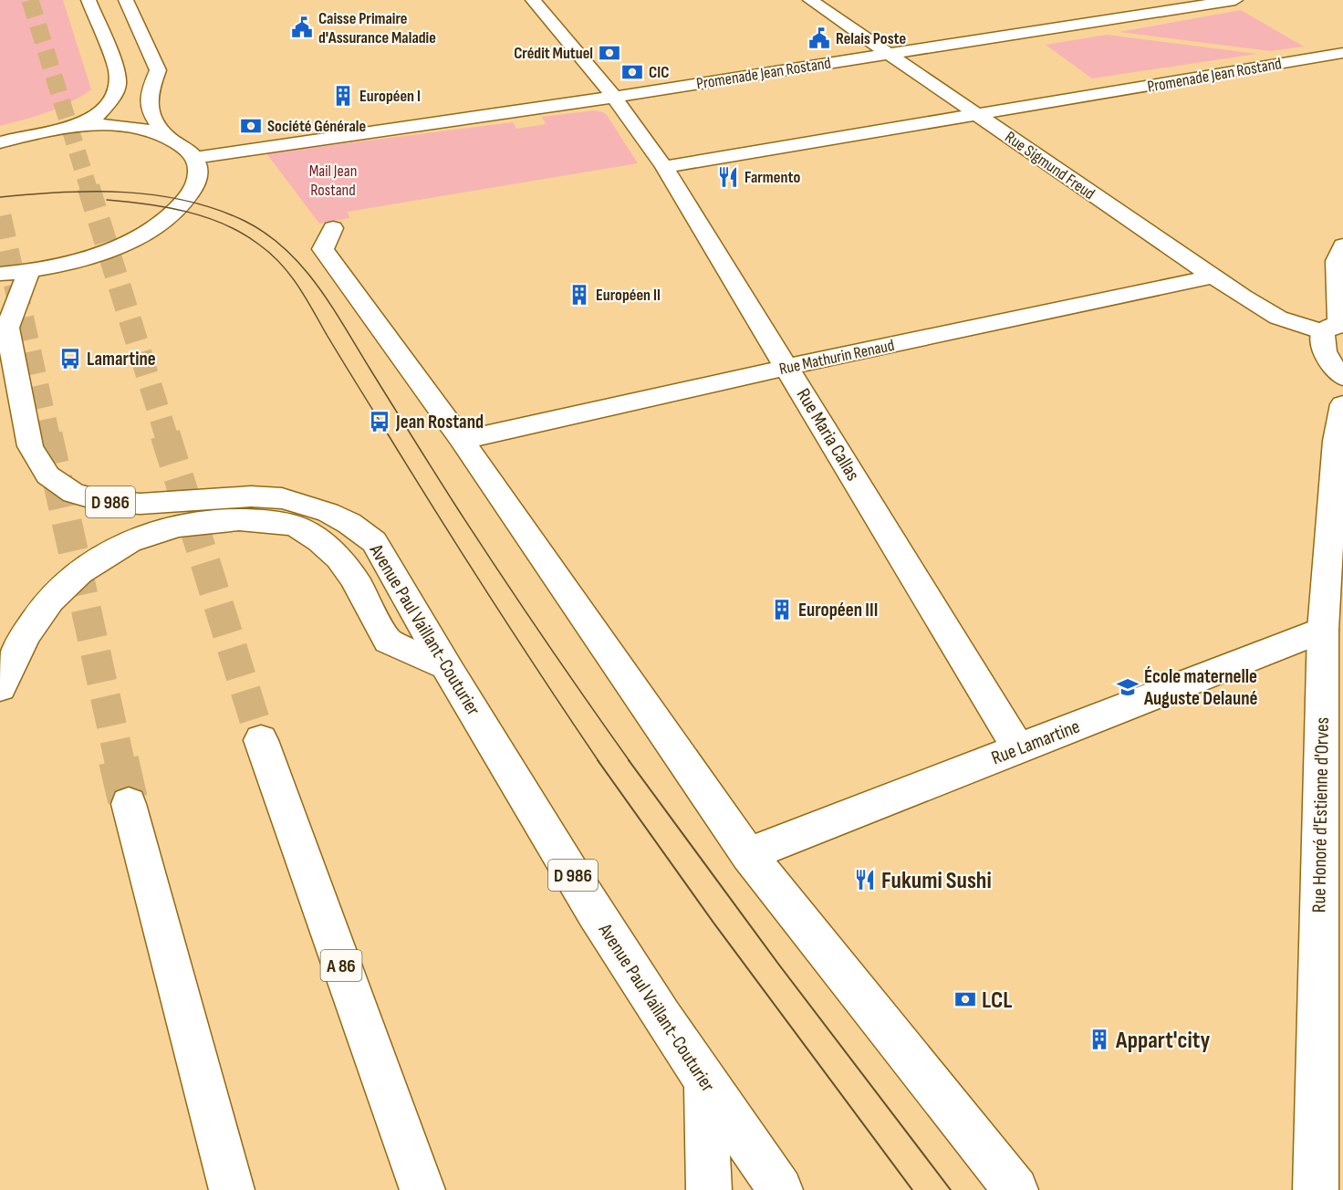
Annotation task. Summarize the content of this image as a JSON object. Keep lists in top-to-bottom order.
{
  "streets": {
    "main road": [
      "Promenade Jean Rostand",
      "Rue Sigmund Freud",
      "Rue Mathurin Renaud",
      "Rue Maria Callas",
      "D 986",
      "Avenue Paul Vaillant-Couturier",
      "Rue Lamartine",
      "Rue Honoré d'Estienne d'Orves",
      "A 86"
    ]
  },
  "crossings": [
    ["Promenade Jean Rostand", "Rue Sigmund Freud"],
    ["Promenade Jean Rostand", "Rue Maria Callas"],
    ["Rue Sigmund Freud", "Rue Mathurin Renaud"],
    ["Rue Mathurin Renaud", "Rue Maria Callas"],
    ["Rue Maria Callas", "Rue Lamartine"],
    ["Rue Lamartine", "Rue Honoré d'Estienne d'Orves"]
  ],
  "parks": ["Mail Jean Rostand"],
  "places": {
    "public building": ["Caisse Primaire d'Assurance Maladie", "Relais Poste"],
    "bank": [
      "Crédit Mutuel",
      "CIC",
      "Société Générale",
      "LCL"
    ],
    "building": [
      "Européen I",
      "Européen II",
      "Européen III",
      "Appart'city"
    ],
    "restaurant": ["Farmento", "Fukumi Sushi"],
    "bus stop": ["Lamartine", "Jean Rostand"],
    "school or university": ["École maternelle Auguste Delauné"]
  }
}
